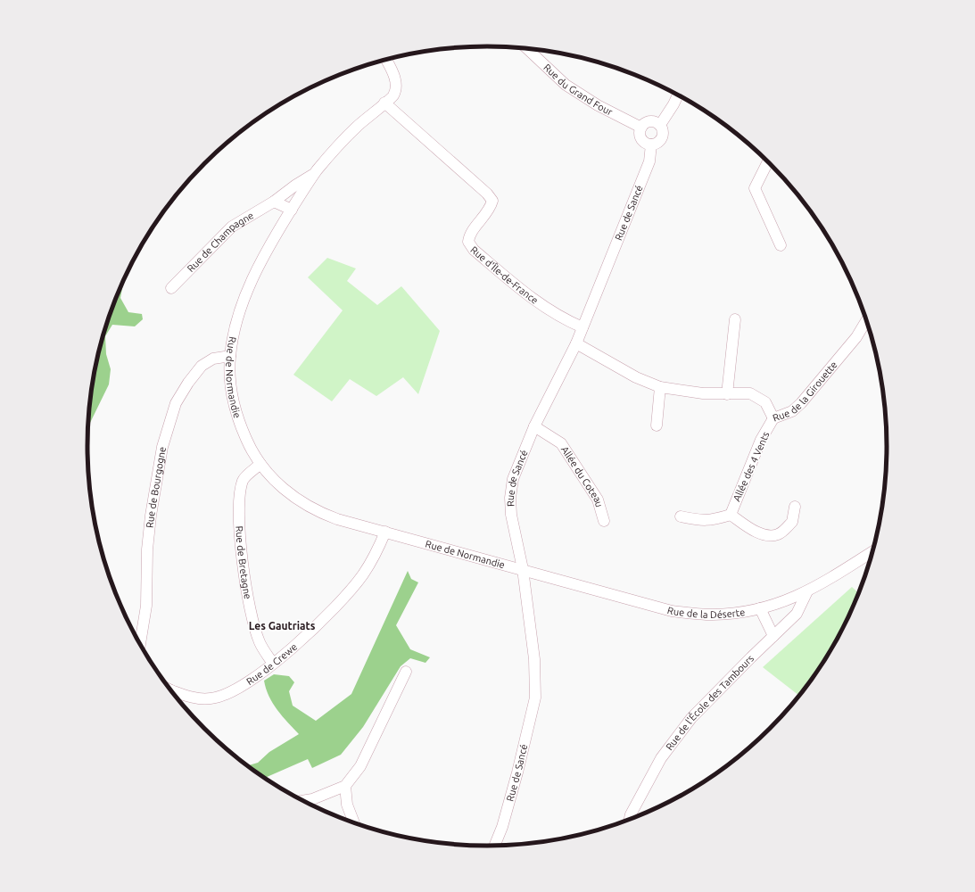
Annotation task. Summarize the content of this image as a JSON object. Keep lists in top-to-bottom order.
{
  "streets": {
    "street": [
      "Rue du Grand Four",
      "Rue de Sancé",
      "Rue de Champagne",
      "Rue d'Île-de-France",
      "Rue de Normandie",
      "Rue de la Girouette",
      "Allée des 4 Vents",
      "Allée du Coteau",
      "Rue de Bourgogne",
      "Rue de Bretagne",
      "Rue de la Déserte",
      "Rue de Crewe",
      "Rue de l'École des Tambours"
    ]
  },
  "crossings": [
    ["Rue du Grand Four", "Rue de Sancé"],
    ["Rue de Sancé", "Rue d'Île-de-France"],
    ["Rue de Sancé", "Rue de Normandie"],
    ["Rue de Sancé", "Rue de la Girouette"],
    ["Rue de Sancé", "Allée du Coteau"],
    ["Rue de Sancé", "Rue de la Déserte"],
    ["Rue de Champagne", "Rue de Normandie"],
    ["Rue d'Île-de-France", "Rue de Normandie"],
    ["Rue de Normandie", "Rue de Bourgogne"],
    ["Rue de Normandie", "Rue de Bretagne"],
    ["Rue de Normandie", "Rue de la Déserte"],
    ["Rue de Normandie", "Rue de Crewe"],
    ["Rue de la Girouette", "Allée des 4 Vents"],
    ["Rue de Bretagne", "Rue de Crewe"],
    ["Rue de la Déserte", "Rue de l'École des Tambours"]
  ],
  "districts": ["Les Gautriats"]
}
